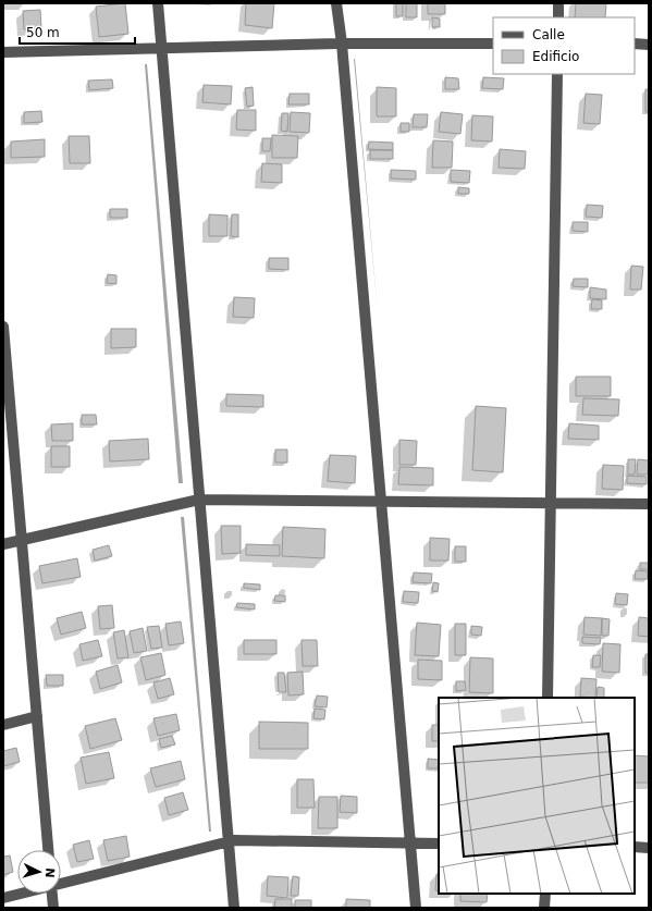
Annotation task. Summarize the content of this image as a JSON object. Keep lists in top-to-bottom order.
{
  "legend": ["Calle", "Edificio"],
  "scale_bar": "50 m",
  "north": "right"
}
